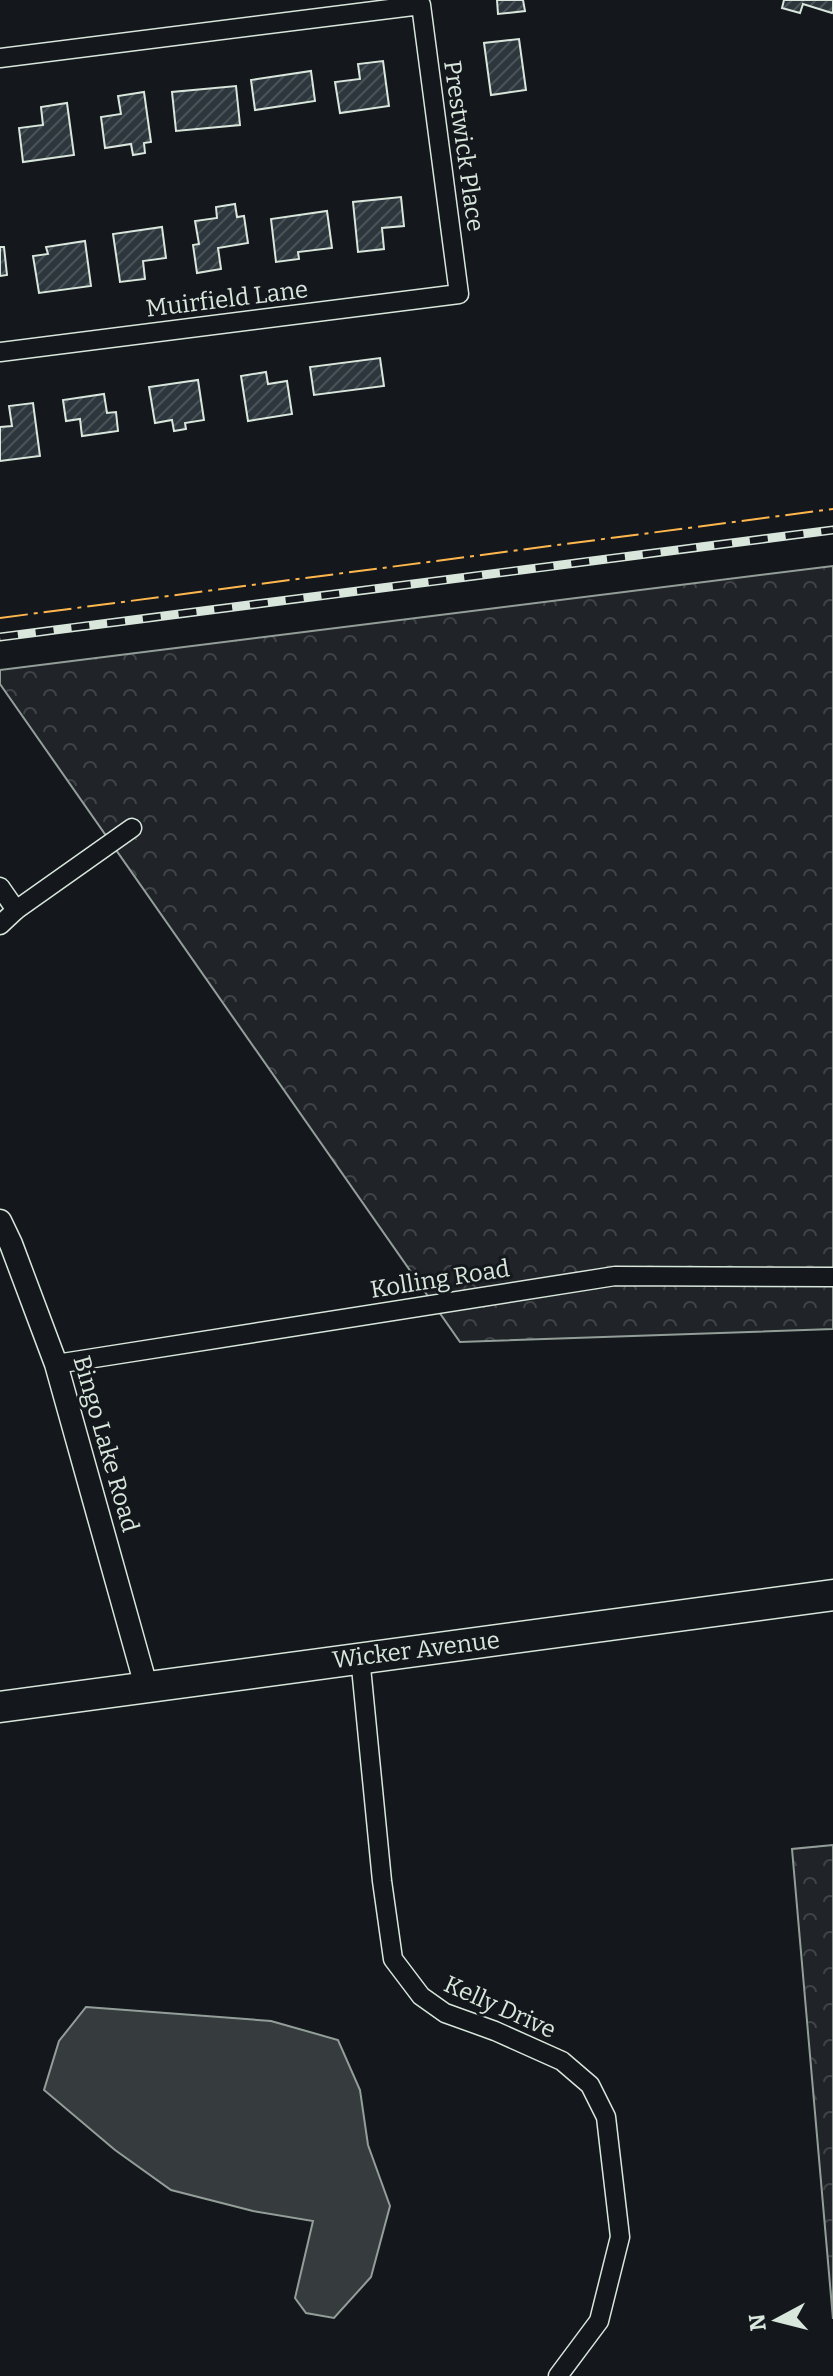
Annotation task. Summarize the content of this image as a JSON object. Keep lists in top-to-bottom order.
{
  "streets": {
    "highway": ["Wicker Avenue"],
    "street": [
      "Prestwick Place",
      "Muirfield Lane",
      "Kolling Road",
      "Bingo Lake Road",
      "Kelly Drive"
    ]
  },
  "crossings": [
    ["Prestwick Place", "Muirfield Lane"],
    ["Kolling Road", "Bingo Lake Road"],
    ["Bingo Lake Road", "Wicker Avenue"],
    ["Wicker Avenue", "Kelly Drive"]
  ],
  "north": "left"
}
